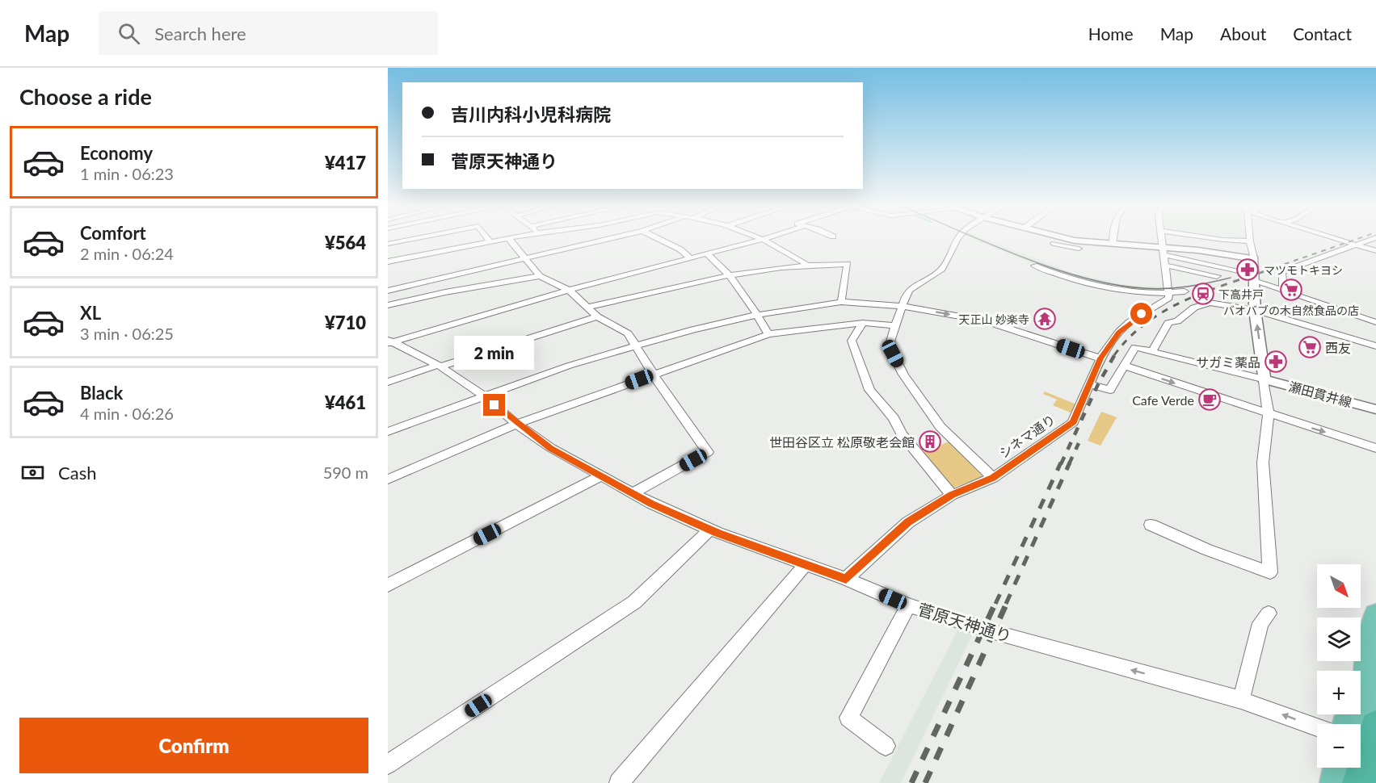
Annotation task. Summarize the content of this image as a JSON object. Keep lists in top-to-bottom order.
{
  "streets": {
    "main road": ["瀬田貫井線"],
    "street": ["シネマ通り", "菅原天神通り"]
  },
  "crossings": [
    ["シネマ通り", "菅原天神通り"]
  ],
  "one_way": ["菅原天神通り"],
  "places": {
    "pharmacy": ["マツモトキヨシ", "サガミ薬品"],
    "supermarket": ["バオバブの木自然食品の店", "西友"],
    "station": ["下高井戸"],
    "temple": ["天正山 妙楽寺"],
    "cafe": ["Cafe Verde"],
    "building": ["世田谷区立 松原敬老会館"]
  },
  "north": "bottom right",
  "page": {
    "header": "Map",
    "search": "Search here",
    "nav": [
      "Home",
      "Map",
      "About",
      "Contact"
    ],
    "heading": "Choose a ride",
    "banner": ["吉川内科小児科病院", "菅原天神通り"],
    "list": [
      {
        "name": "Economy",
        "note": "1 min · 06:23",
        "value": "¥417"
      },
      {
        "name": "Comfort",
        "note": "2 min · 06:24",
        "value": "¥564"
      },
      {
        "name": "XL",
        "note": "3 min · 06:25",
        "value": "¥710"
      },
      {
        "name": "Black",
        "note": "4 min · 06:26",
        "value": "¥461"
      }
    ],
    "bubble": "2 min",
    "pay": ["Cash", "590 m"],
    "map_buttons": ["+", "−"],
    "buttons": "Confirm"
  }
}
